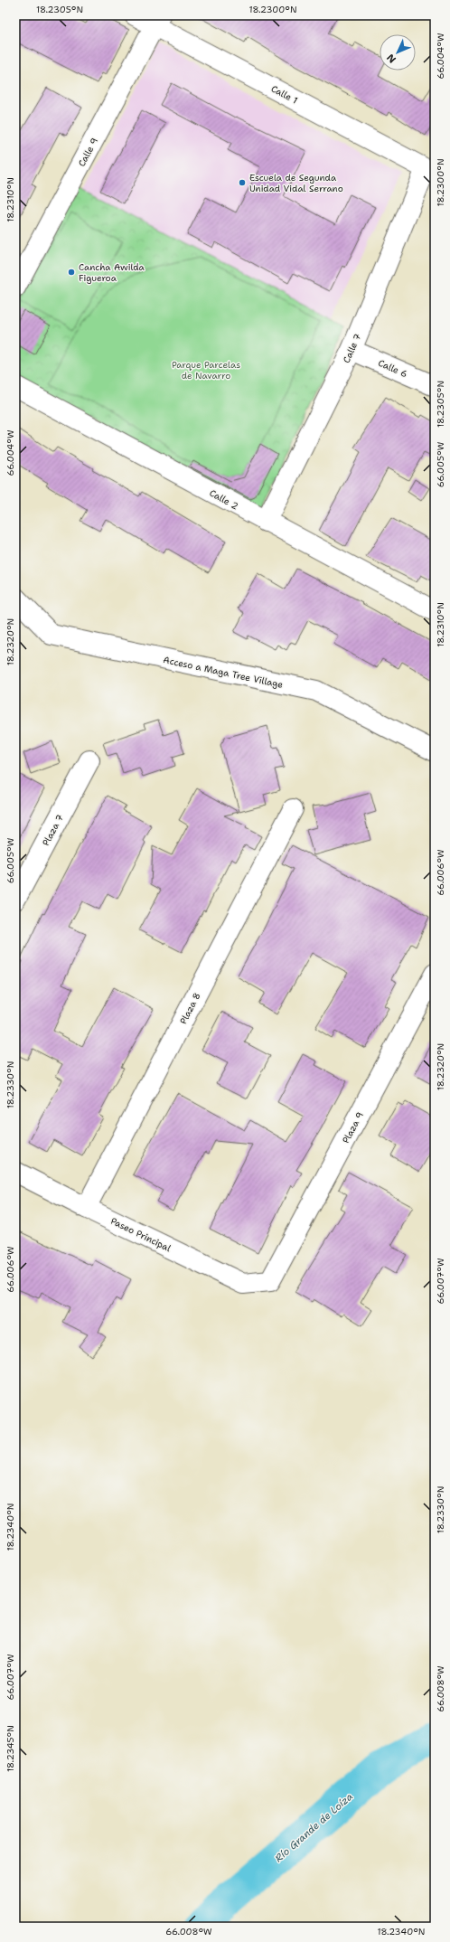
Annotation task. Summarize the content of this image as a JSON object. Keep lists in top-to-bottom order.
{
  "streets": {
    "street": [
      "Calle 1",
      "Calle 9",
      "Calle 7",
      "Calle 6",
      "Calle 2",
      "Acceso a Maga Tree Village",
      "Plaza 7",
      "Plaza 8",
      "Plaza 9",
      "Paseo Principal"
    ]
  },
  "crossings": [
    ["Calle 1", "Calle 9"],
    ["Calle 1", "Calle 7"],
    ["Calle 7", "Calle 6"],
    ["Calle 7", "Calle 2"],
    ["Plaza 8", "Paseo Principal"],
    ["Plaza 9", "Paseo Principal"]
  ],
  "water": ["Río Grande de Loíza"],
  "parks": ["Parque Parcelas de Navarro"],
  "places": ["Escuela de Segunda Unidad Vidal Serrano", "Cancha Awilda Figueroa"],
  "north": "bottom left",
  "coordinates": [
    "18.2305°N",
    "18.2300°N",
    "66.004°W",
    "18.2310°N",
    "66.005°W",
    "18.2320°N",
    "66.006°W",
    "18.2330°N",
    "66.007°W",
    "18.2340°N",
    "66.008°W",
    "18.2345°N"
  ]
}
